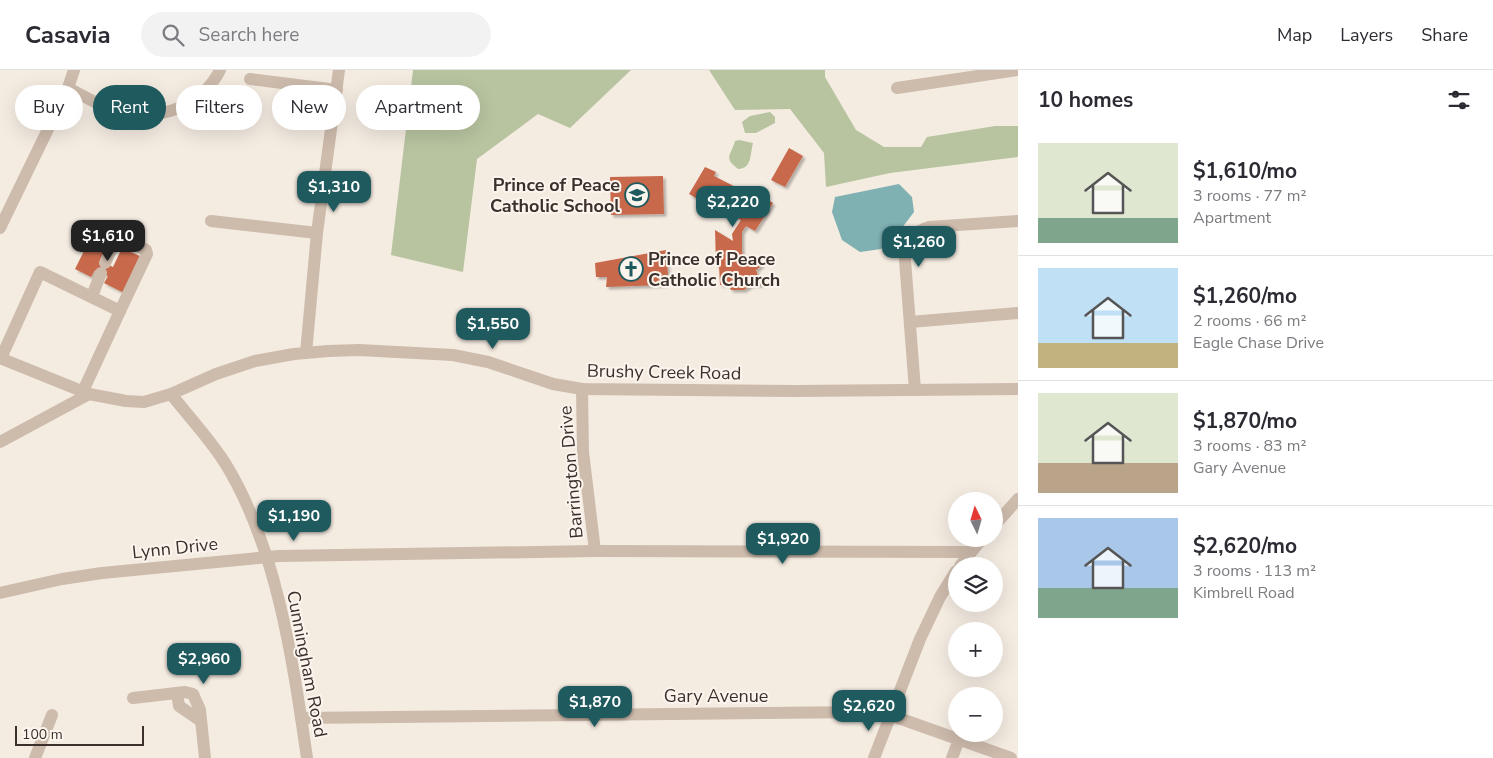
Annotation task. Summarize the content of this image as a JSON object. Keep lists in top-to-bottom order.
{
  "streets": {
    "street": [
      "Brushy Creek Road",
      "Barrington Drive",
      "Lynn Drive",
      "Cunningham Road",
      "Gary Avenue"
    ]
  },
  "crossings": [
    ["Brushy Creek Road", "Barrington Drive"],
    ["Brushy Creek Road", "Cunningham Road"],
    ["Barrington Drive", "Lynn Drive"],
    ["Lynn Drive", "Cunningham Road"],
    ["Cunningham Road", "Gary Avenue"]
  ],
  "places": {
    "school or university": ["Prince of Peace Catholic School"],
    "church": ["Prince of Peace Catholic Church"]
  },
  "scale_bar": "100 m",
  "north": "top",
  "page": {
    "header": "Casavia",
    "search": "Search here",
    "nav": ["Map", "Layers", "Share"],
    "heading": "10 homes",
    "chip": [
      "Buy",
      "Rent",
      "Filters",
      "New",
      "Apartment"
    ],
    "list": [
      {
        "name": "$1,610/mo",
        "note": "3 rooms · 77 m² · Apartment"
      },
      {
        "name": "$1,260/mo",
        "note": "2 rooms · 66 m² · Eagle Chase Drive"
      },
      {
        "name": "$1,870/mo",
        "note": "3 rooms · 83 m² · Gary Avenue"
      },
      {
        "name": "$2,620/mo",
        "note": "3 rooms · 113 m² · Kimbrell Road"
      }
    ],
    "price": [
      "$1,310",
      "$2,220",
      "$1,610",
      "$1,260",
      "$1,550",
      "$1,190",
      "$1,920",
      "$2,960",
      "$1,870",
      "$2,620"
    ],
    "map_buttons": ["+", "−"],
    "scale": "100 m"
  }
}
